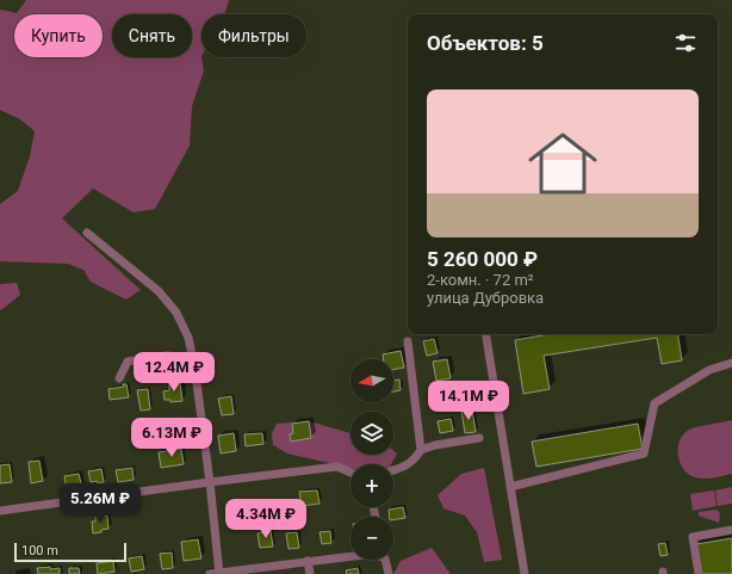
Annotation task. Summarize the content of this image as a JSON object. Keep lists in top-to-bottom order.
{
  "scale_bar": "100 m",
  "north": "left",
  "page": {
    "chip": ["Купить", "Снять", "Фильтры"],
    "heading": "Объектов: 5",
    "list": [
      {
        "name": "5 260 000 ₽",
        "note": "2-комн. · 72 m² · улица Дубровка"
      }
    ],
    "price": [
      "12.4M ₽",
      "14.1M ₽",
      "6.13M ₽",
      "5.26M ₽",
      "4.34M ₽"
    ],
    "map_buttons": ["+", "−"],
    "scale": "100 m"
  }
}
